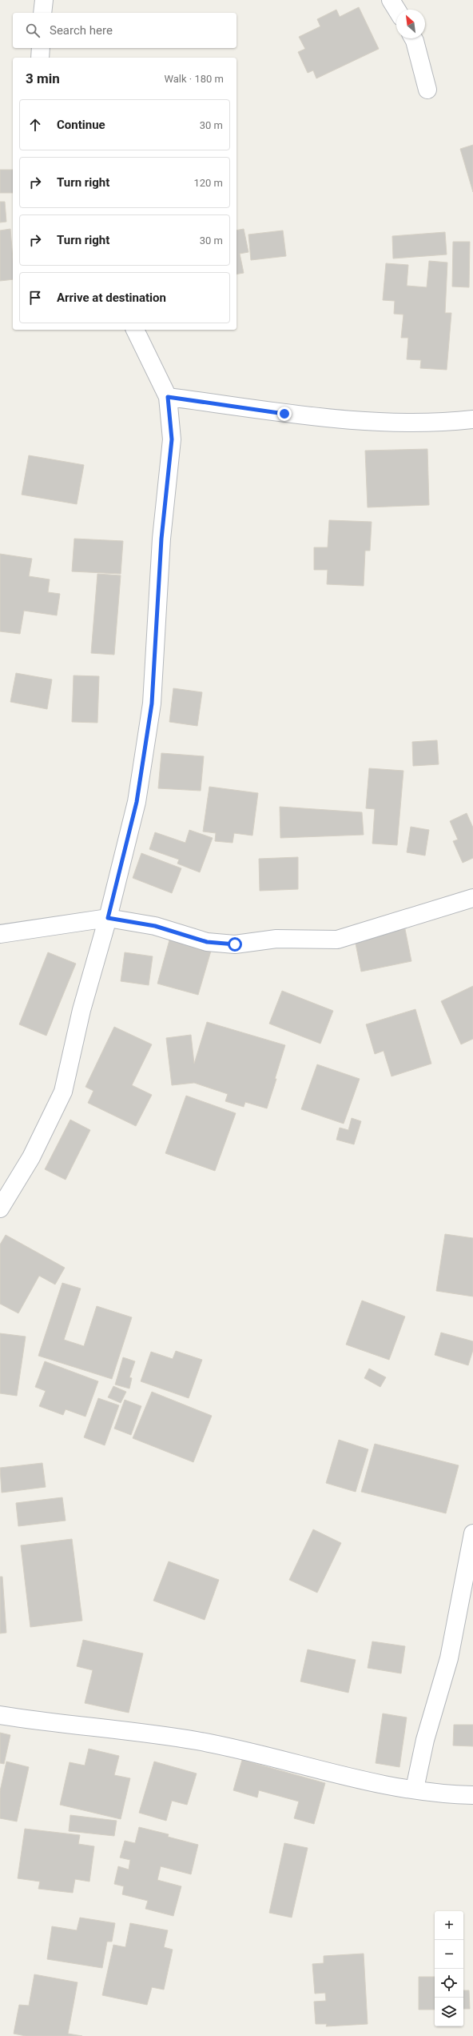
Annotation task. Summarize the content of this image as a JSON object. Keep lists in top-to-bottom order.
{
  "north": "top left",
  "page": {
    "search": "Search here",
    "heading": ["3 min", "Walk · 180 m"],
    "list": [
      ["Continue", "30 m"],
      ["Turn right", "120 m"],
      ["Turn right", "30 m"],
      "Arrive at destination"
    ],
    "map_buttons": ["+", "−"]
  }
}
